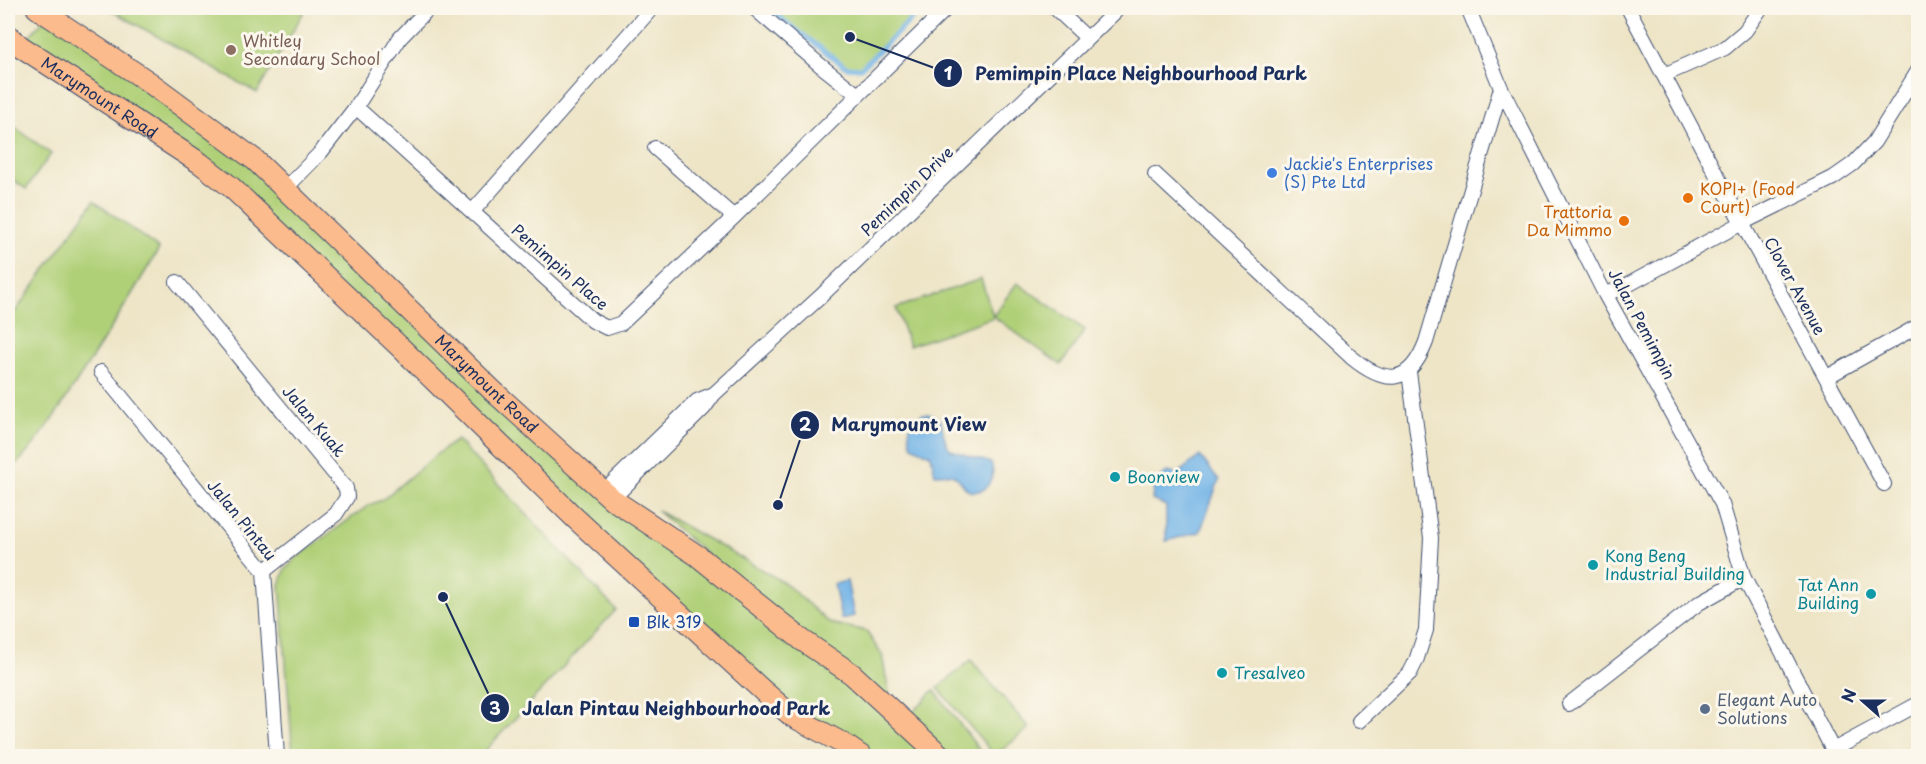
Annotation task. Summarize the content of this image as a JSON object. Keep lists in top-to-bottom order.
{
  "streets": {
    "main road": ["Marymount Road"],
    "street": [
      "Pemimpin Drive",
      "Pemimpin Place",
      "Clover Avenue",
      "Jalan Pemimpin",
      "Jalan Kuak",
      "Jalan Pintau"
    ]
  },
  "crossings": [
    ["Marymount Road", "Pemimpin Drive"],
    ["Jalan Kuak", "Jalan Pintau"]
  ],
  "places": {
    "other": [
      "Pemimpin Place Neighbourhood Park",
      "Whitley Secondary School",
      "Jackie's Enterprises (S) Pte Ltd",
      "KOPI+ (Food Court)",
      "Trattoria Da Mimmo",
      "Boonview",
      "Marymount View",
      "Kong Beng Industrial Building",
      "Tat Ann Building",
      "Jalan Pintau Neighbourhood Park",
      "Tresalveo",
      "Elegant Auto Solutions"
    ],
    "transit": ["Blk 319"]
  },
  "north": "left"
}
